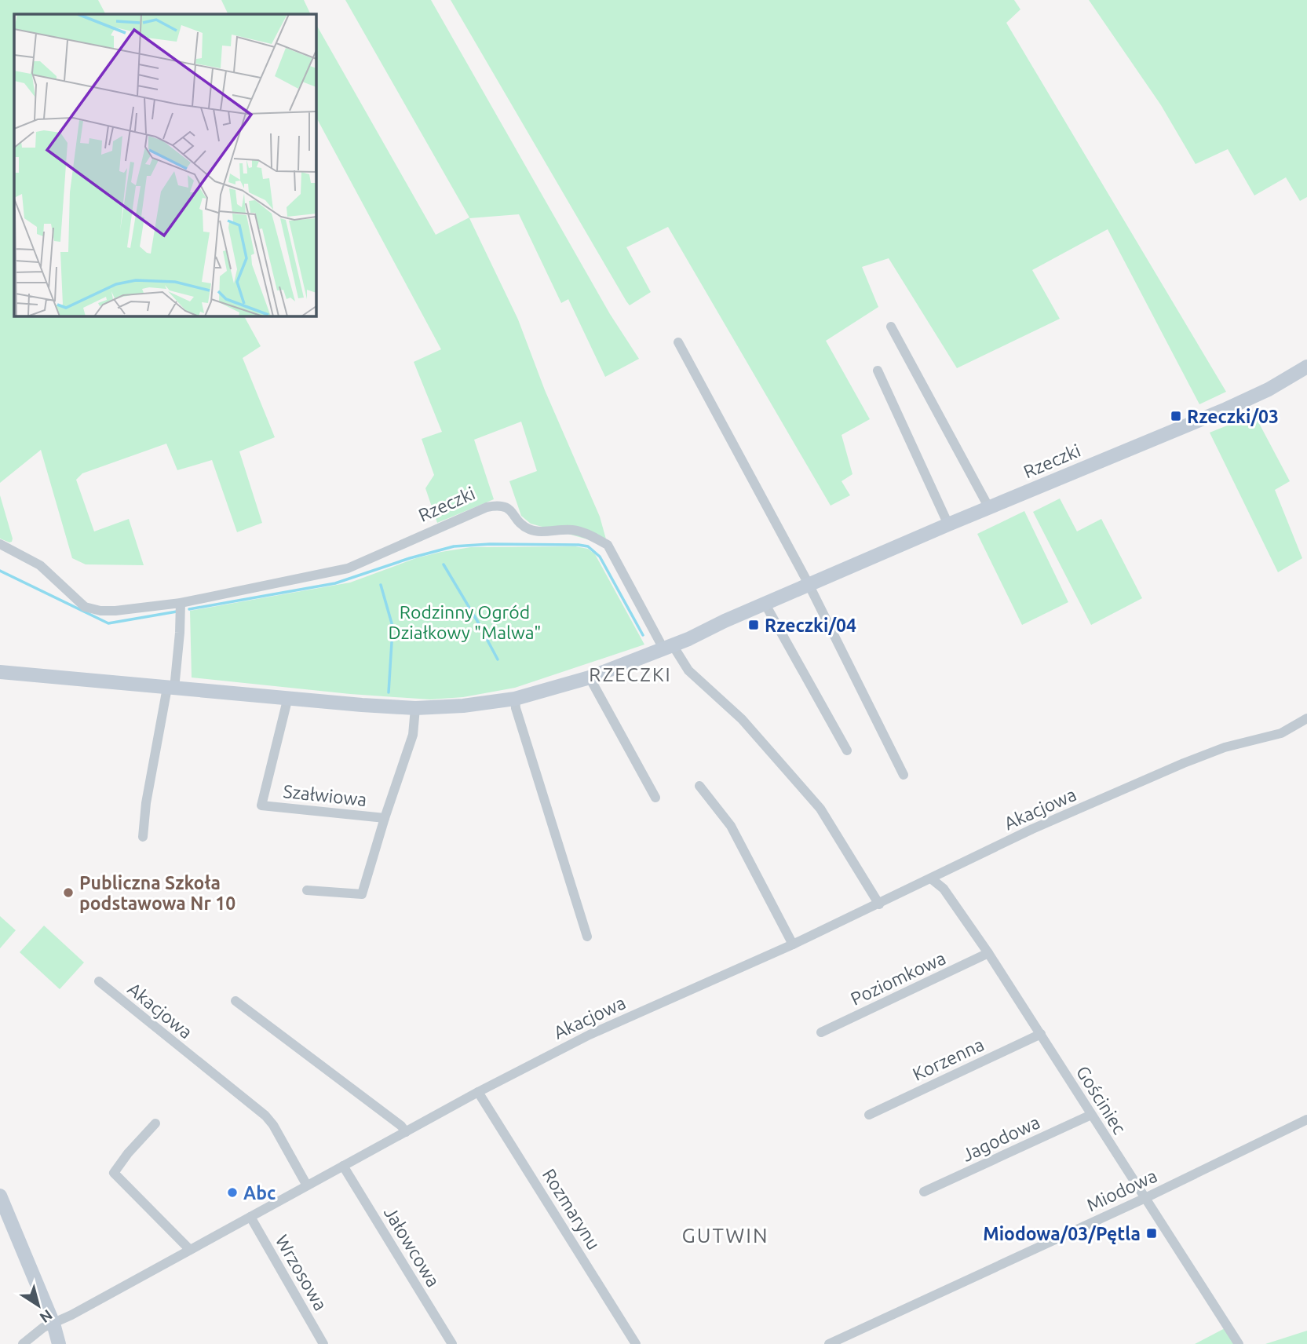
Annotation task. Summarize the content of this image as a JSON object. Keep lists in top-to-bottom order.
{
  "streets": {
    "main road": ["Rzeczki"],
    "street": [
      "Szałwiowa",
      "Akacjowa",
      "Poziomkowa",
      "Korzenna",
      "Gościniec",
      "Jagodowa",
      "Miodowa",
      "Rozmarynu",
      "Jałowcowa",
      "Wrzosowa"
    ]
  },
  "crossings": [
    ["Rzeczki", "Szałwiowa"],
    ["Rzeczki", "Akacjowa"],
    ["Akacjowa", "Gościniec"],
    ["Akacjowa", "Rozmarynu"],
    ["Akacjowa", "Jałowcowa"],
    ["Akacjowa", "Wrzosowa"],
    ["Poziomkowa", "Gościniec"],
    ["Korzenna", "Gościniec"],
    ["Gościniec", "Jagodowa"],
    ["Gościniec", "Miodowa"]
  ],
  "districts": ["RZECZKI", "GUTWIN"],
  "parks": ["Rodzinny Ogród Działkowy \"Malwa\""],
  "places": {
    "transit": ["Rzeczki/03", "Rzeczki/04", "Miodowa/03/Pętla"],
    "other": ["Publiczna Szkoła podstawowa Nr 10", "Abc"]
  },
  "north": "bottom right"
}
